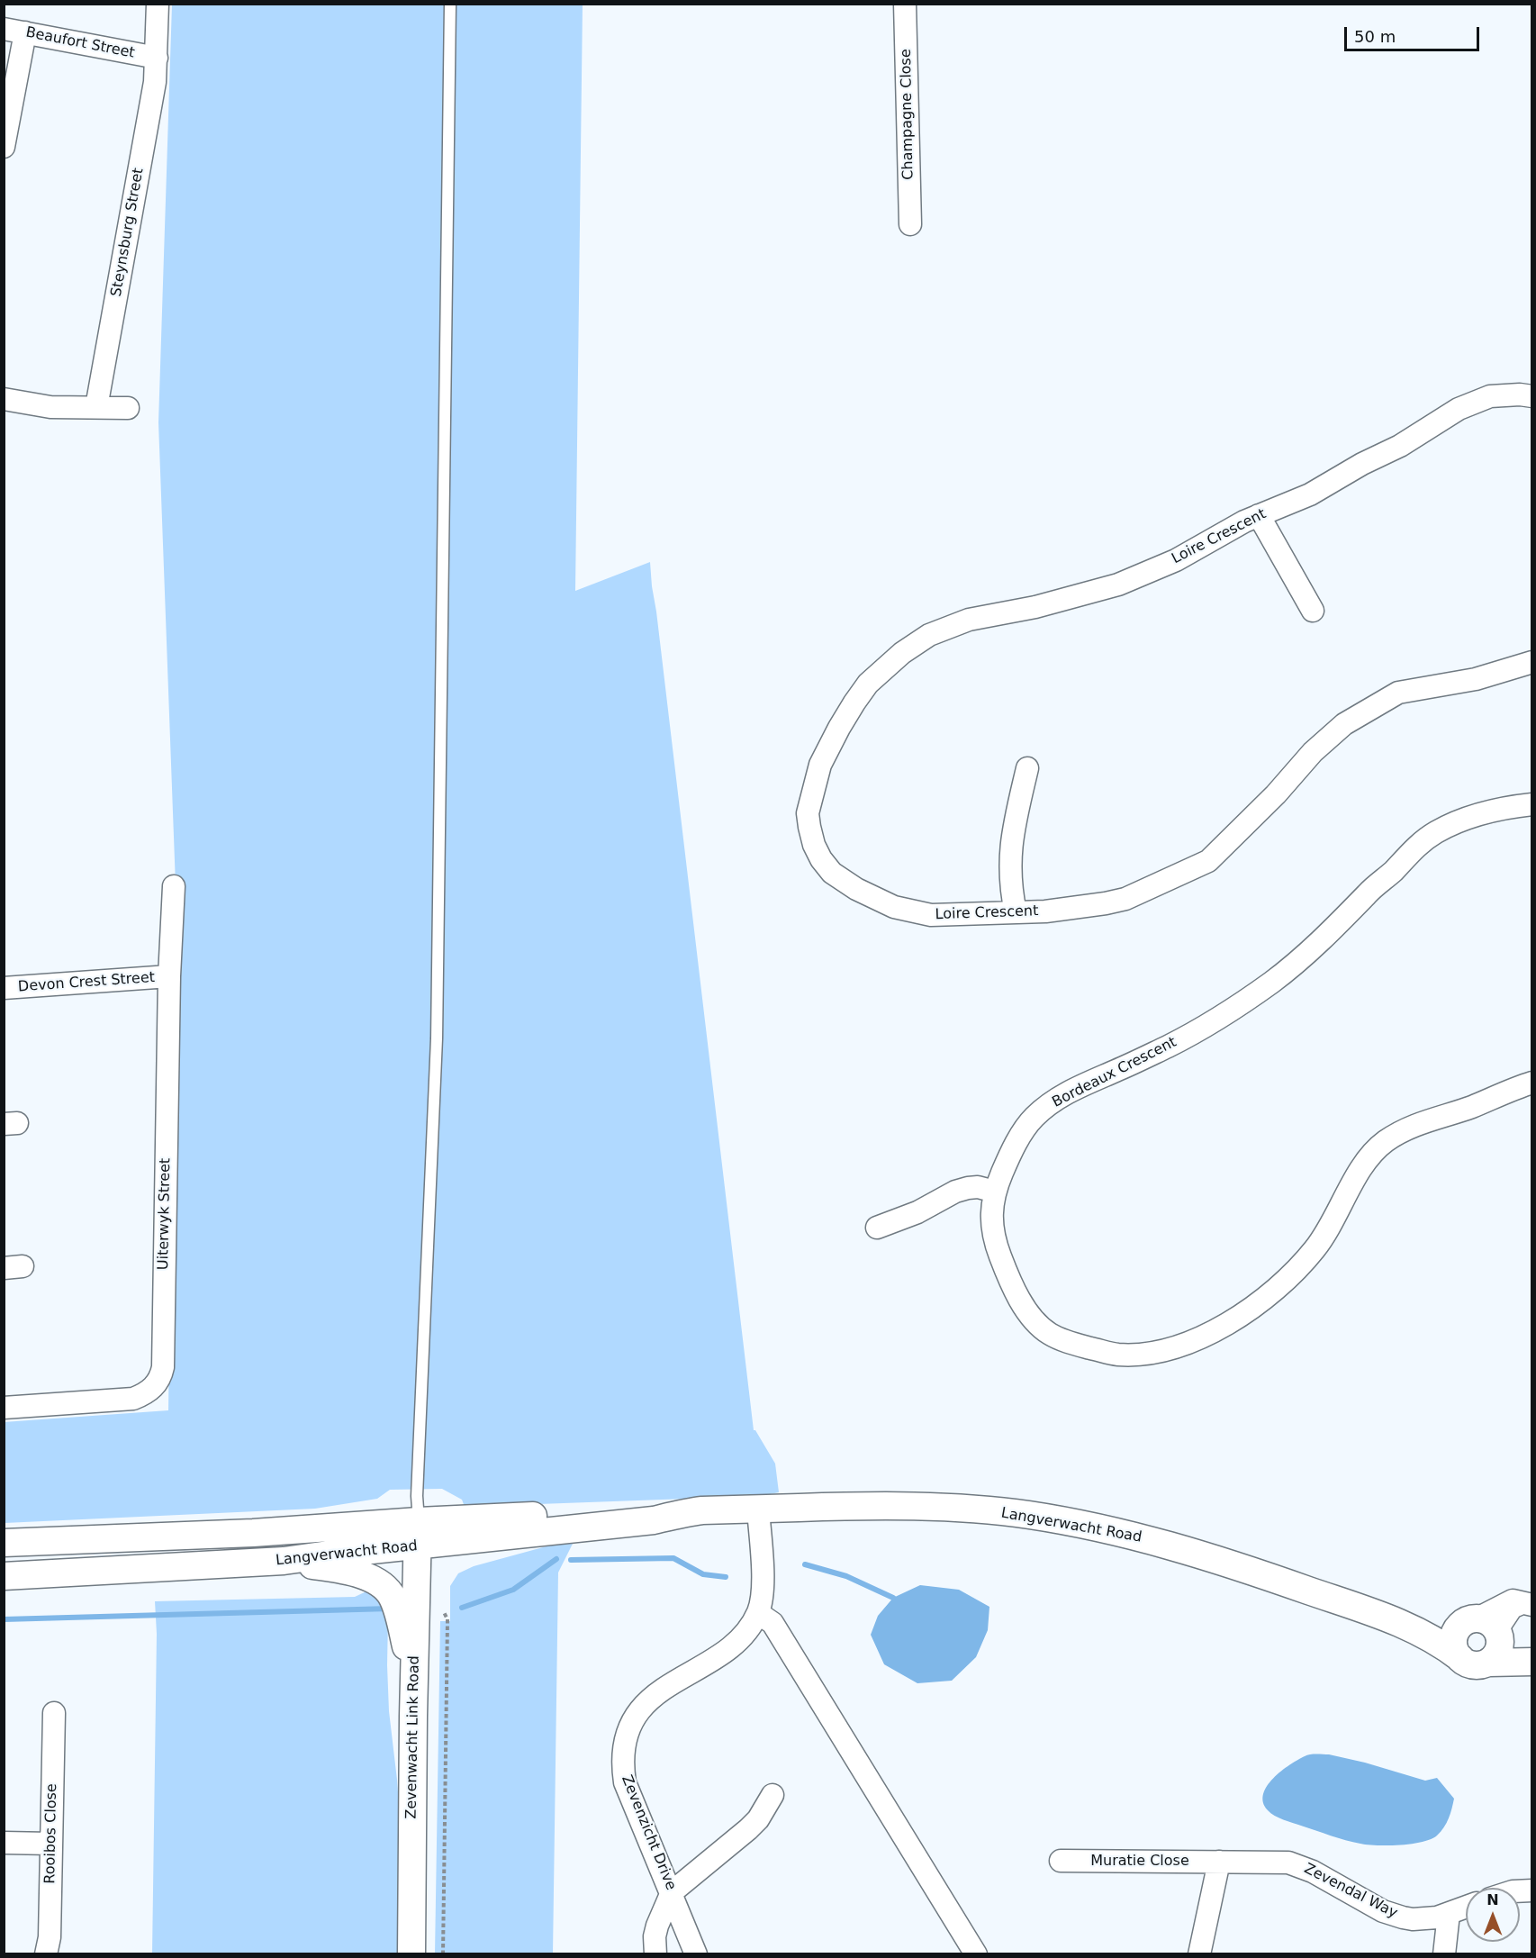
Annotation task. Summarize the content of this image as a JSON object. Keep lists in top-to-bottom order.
{
  "streets": {
    "street": [
      "Beaufort Street",
      "Champagne Close",
      "Steynsburg Street",
      "Loire Crescent",
      "Devon Crest Street",
      "Bordeaux Crescent",
      "Uiterwyk Street",
      "Langverwacht Road",
      "Zevenwacht Link Road",
      "Zevenzicht Drive",
      "Rooibos Close",
      "Muratie Close",
      "Zevendal Way"
    ]
  },
  "crossings": [
    ["Beaufort Street", "Steynsburg Street"],
    ["Devon Crest Street", "Uiterwyk Street"],
    ["Langverwacht Road", "Zevenwacht Link Road"],
    ["Langverwacht Road", "Zevenzicht Drive"],
    ["Muratie Close", "Zevendal Way"]
  ],
  "scale_bar": "50 m",
  "north": "top"
}
